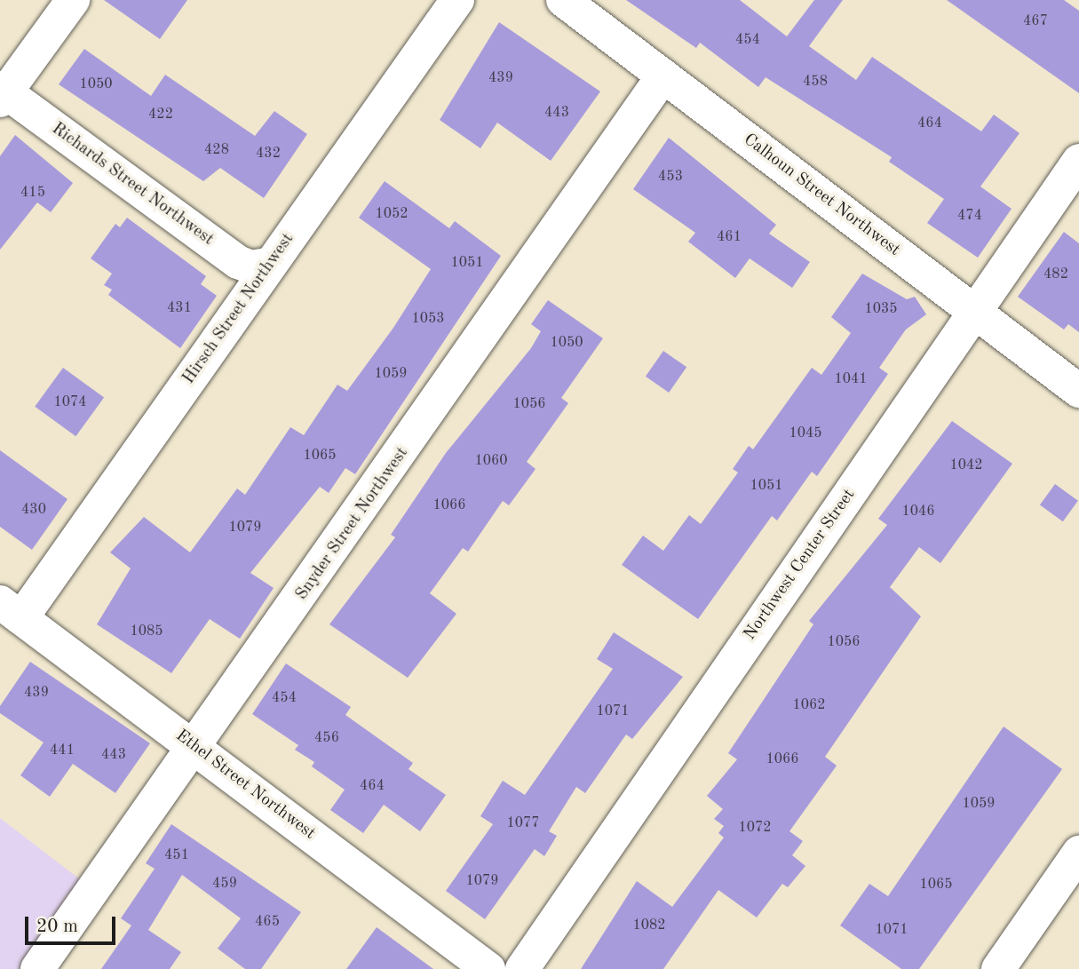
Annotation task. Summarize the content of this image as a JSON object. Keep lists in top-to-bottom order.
{
  "streets": {
    "street": [
      "Richards Street Northwest",
      "Calhoun Street Northwest",
      "Hirsch Street Northwest",
      "Snyder Street Northwest",
      "Northwest Center Street",
      "Ethel Street Northwest"
    ]
  },
  "crossings": [
    ["Richards Street Northwest", "Hirsch Street Northwest"],
    ["Calhoun Street Northwest", "Snyder Street Northwest"],
    ["Calhoun Street Northwest", "Northwest Center Street"],
    ["Hirsch Street Northwest", "Ethel Street Northwest"],
    ["Snyder Street Northwest", "Ethel Street Northwest"]
  ],
  "house_numbers": [
    "467",
    "454",
    "439",
    "458",
    "1050",
    "443",
    "422",
    "464",
    "428",
    "432",
    "453",
    "415",
    "1052",
    "474",
    "461",
    "1051",
    "482",
    "431",
    "1035",
    "1053",
    "1050",
    "1059",
    "1041",
    "1074",
    "1056",
    "1045",
    "1065",
    "1060",
    "1042",
    "1051",
    "1066",
    "430",
    "1046",
    "1079",
    "1085",
    "1056",
    "439",
    "454",
    "1062",
    "1071",
    "456",
    "441",
    "443",
    "1066",
    "464",
    "1059",
    "1077",
    "1072",
    "451",
    "1079",
    "459",
    "1065",
    "465",
    "1082",
    "1071"
  ],
  "scale_bar": "20 m"
}
